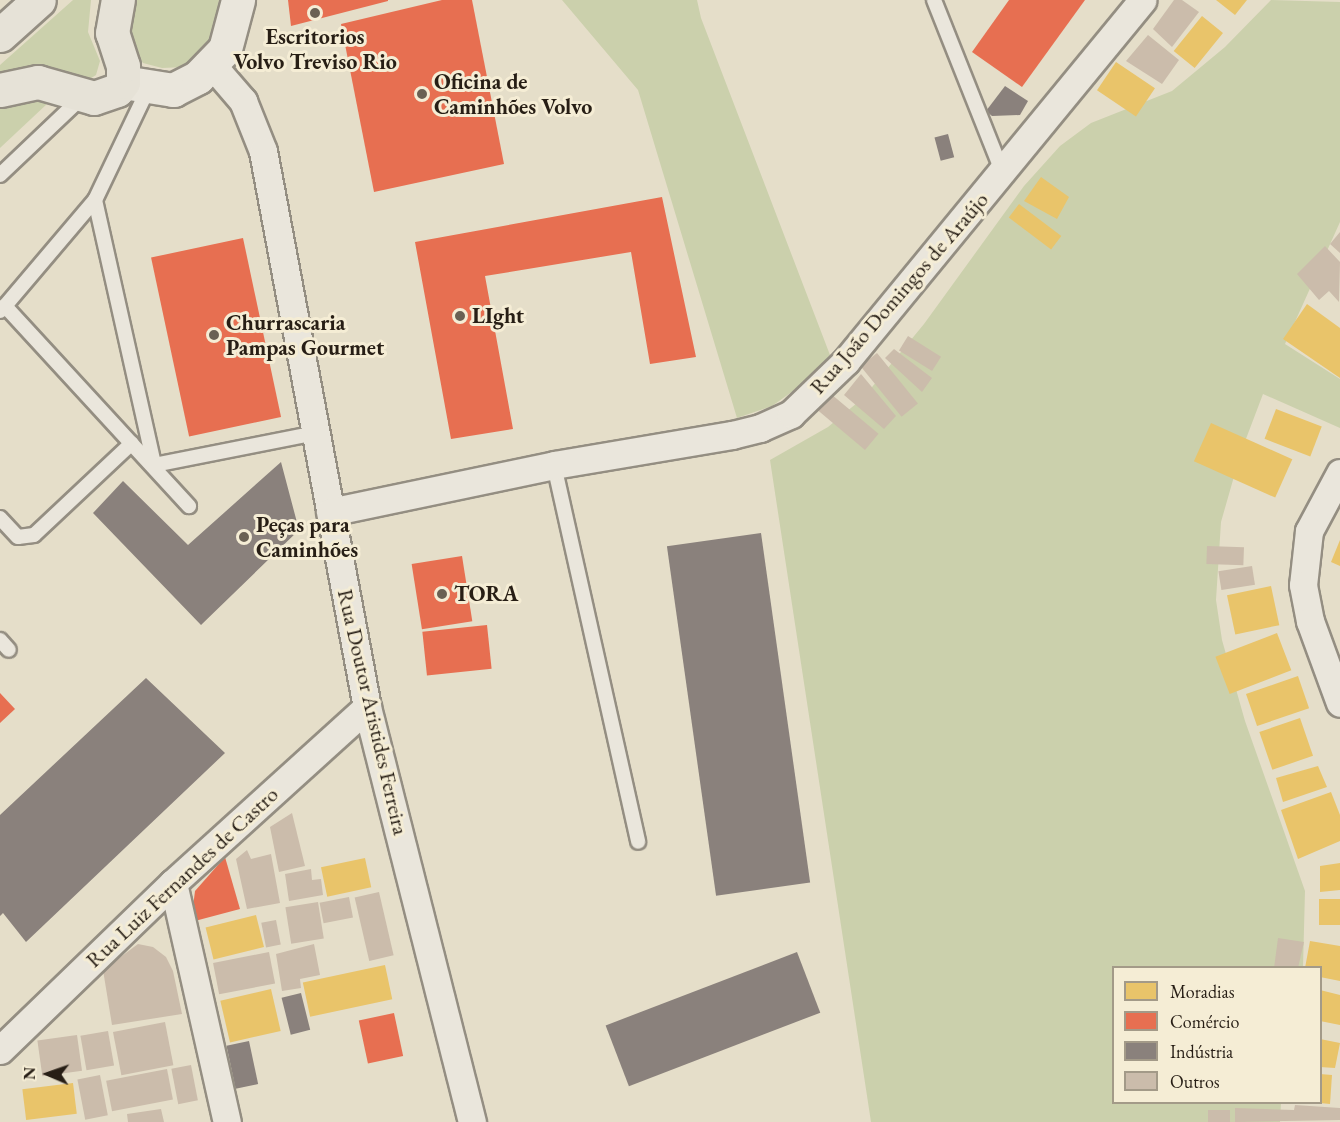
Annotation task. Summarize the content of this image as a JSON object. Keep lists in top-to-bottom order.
{
  "streets": {
    "street": ["Rua João Domingos de Araújo", "Rua Doutor Aristides Ferreira", "Rua Luiz Fernandes de Castro"]
  },
  "crossings": [
    ["Rua João Domingos de Araújo", "Rua Doutor Aristides Ferreira"],
    ["Rua Doutor Aristides Ferreira", "Rua Luiz Fernandes de Castro"]
  ],
  "places": [
    "Escritorios Volvo Treviso Rio",
    "Oficina de Caminhões Volvo",
    "LIght",
    "Churrascaria Pampas Gourmet",
    "Peças para Caminhões",
    "TORA"
  ],
  "legend": [
    "Moradias",
    "Comércio",
    "Indústria",
    "Outros"
  ],
  "north": "left"
}
